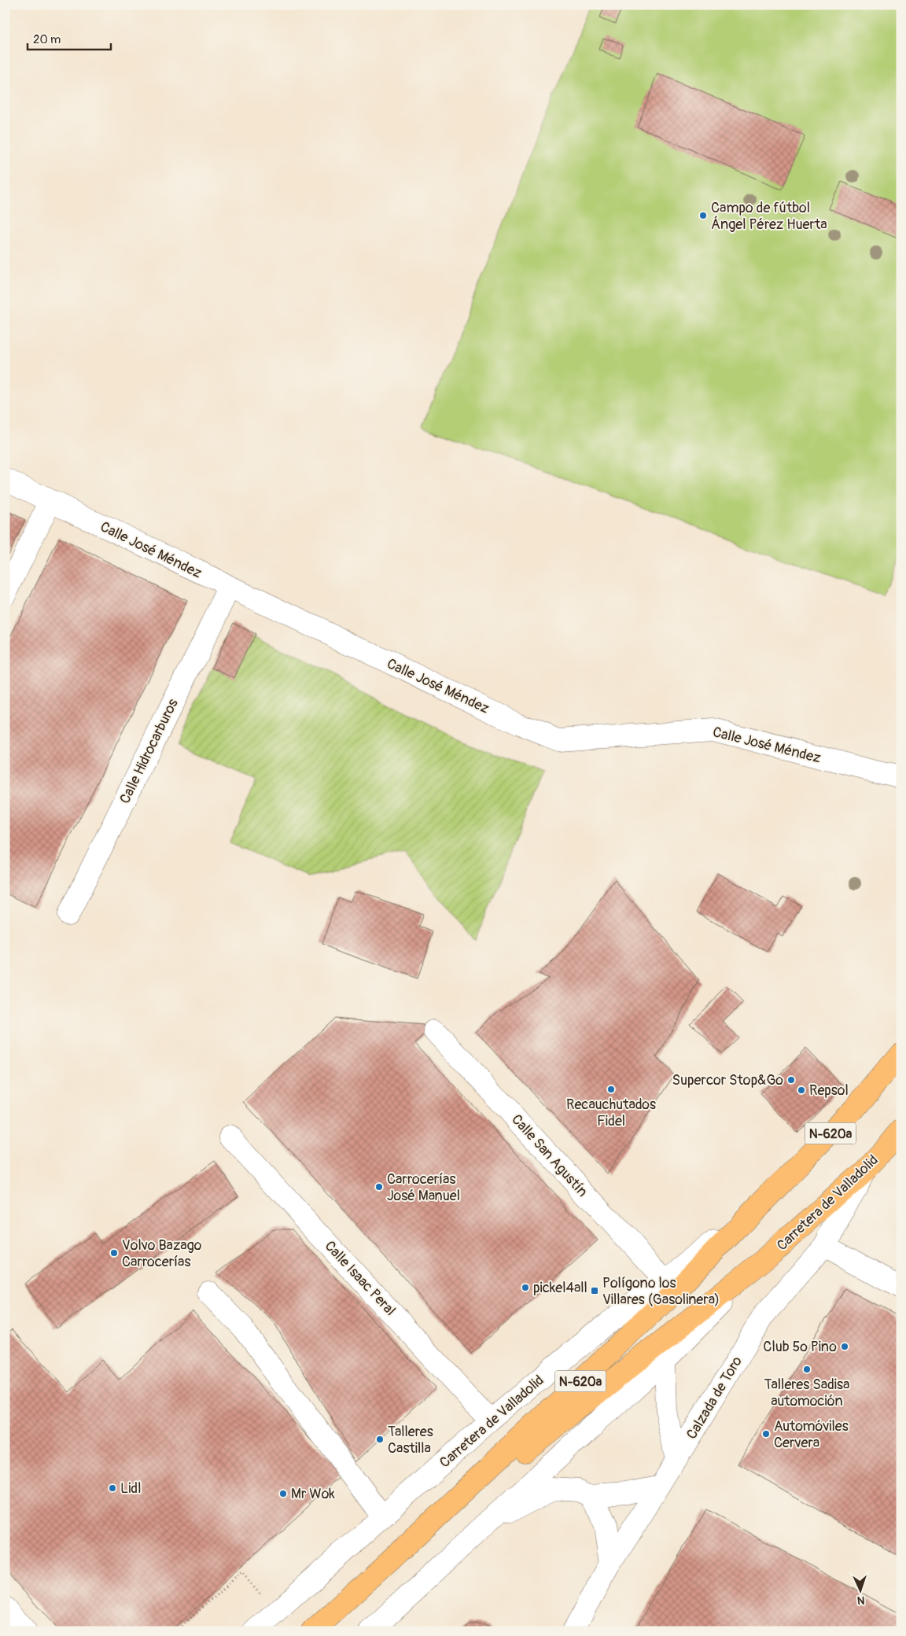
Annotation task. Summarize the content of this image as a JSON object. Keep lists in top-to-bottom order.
{
  "streets": {
    "highway": ["N-620a", "Carretera de Valladolid"],
    "street": [
      "Calle José Méndez",
      "Calle Hidrocarburos",
      "Calle San Agustín",
      "Calle Isaac Peral",
      "Calzada de Toro"
    ]
  },
  "crossings": [
    ["Calle José Méndez", "Calle Hidrocarburos"],
    ["Calle San Agustín", "Carretera de Valladolid"],
    ["Carretera de Valladolid", "Calle Isaac Peral"],
    ["Carretera de Valladolid", "Calzada de Toro"]
  ],
  "places": {
    "other": [
      "Campo de fútbol Ángel Pérez Huerta",
      "Supercor Stop&Go",
      "Recauchutados Fidel",
      "Repsol",
      "Carrocerías José Manuel",
      "Volvo Bazago Carrocerías",
      "pickel4all",
      "Club 5º Pino",
      "Talleres Sadisa automoción",
      "Automóviles Cervera",
      "Talleres Castilla",
      "Lidl",
      "Mr Wok"
    ],
    "transit": ["Polígono los Villares (Gasolinera)"]
  },
  "scale_bar": "20 m",
  "north": "bottom"
}
